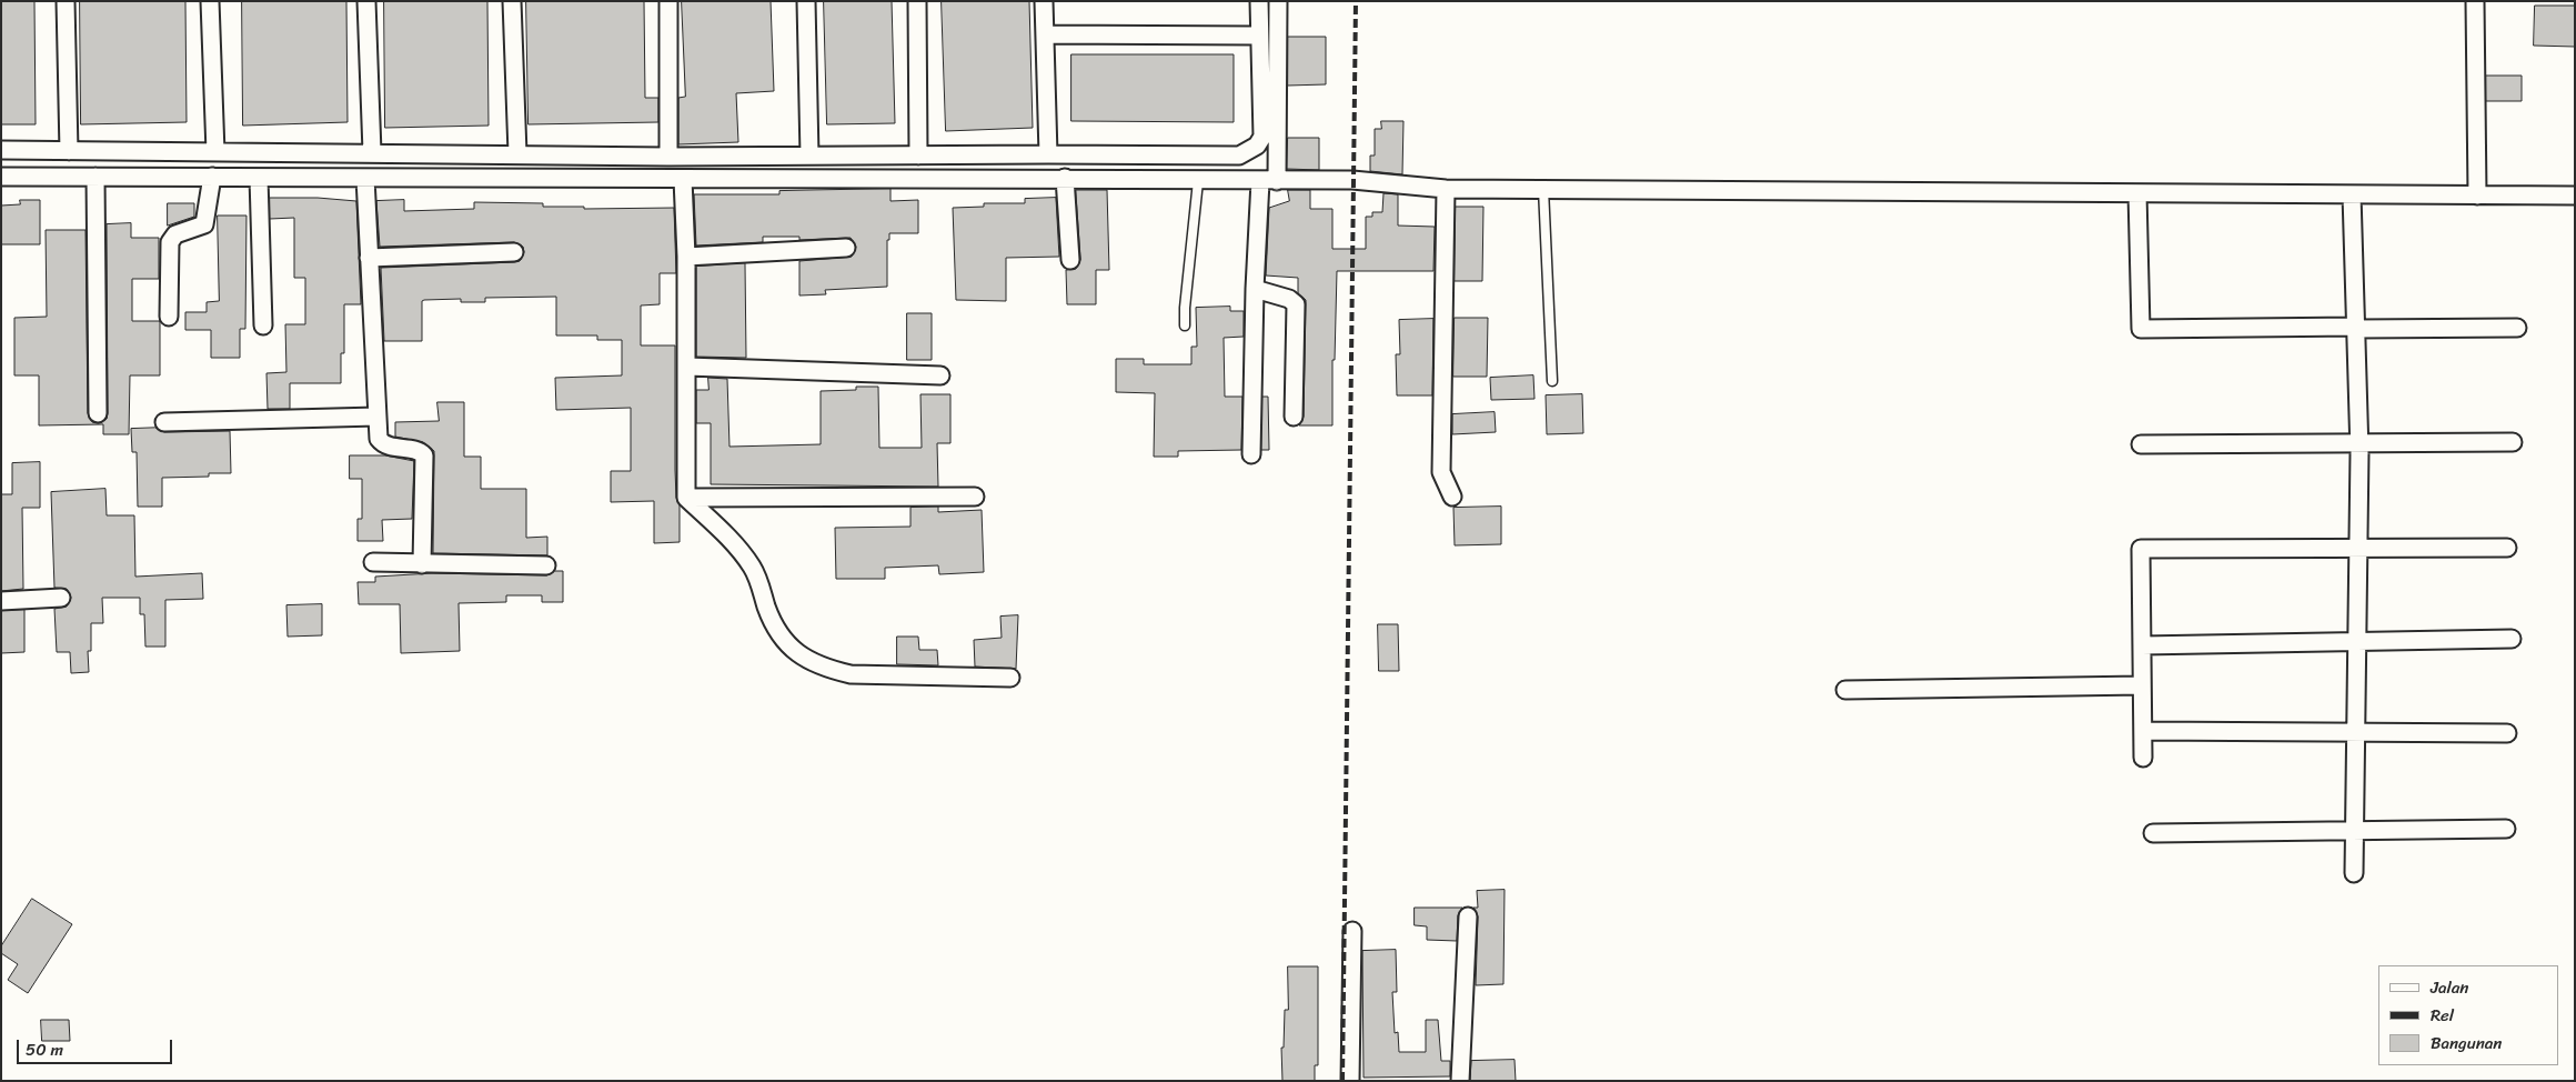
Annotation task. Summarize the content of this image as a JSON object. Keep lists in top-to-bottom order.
{
  "legend": ["Jalan", "Rel", "Bangunan"],
  "scale_bar": "50 m"
}
